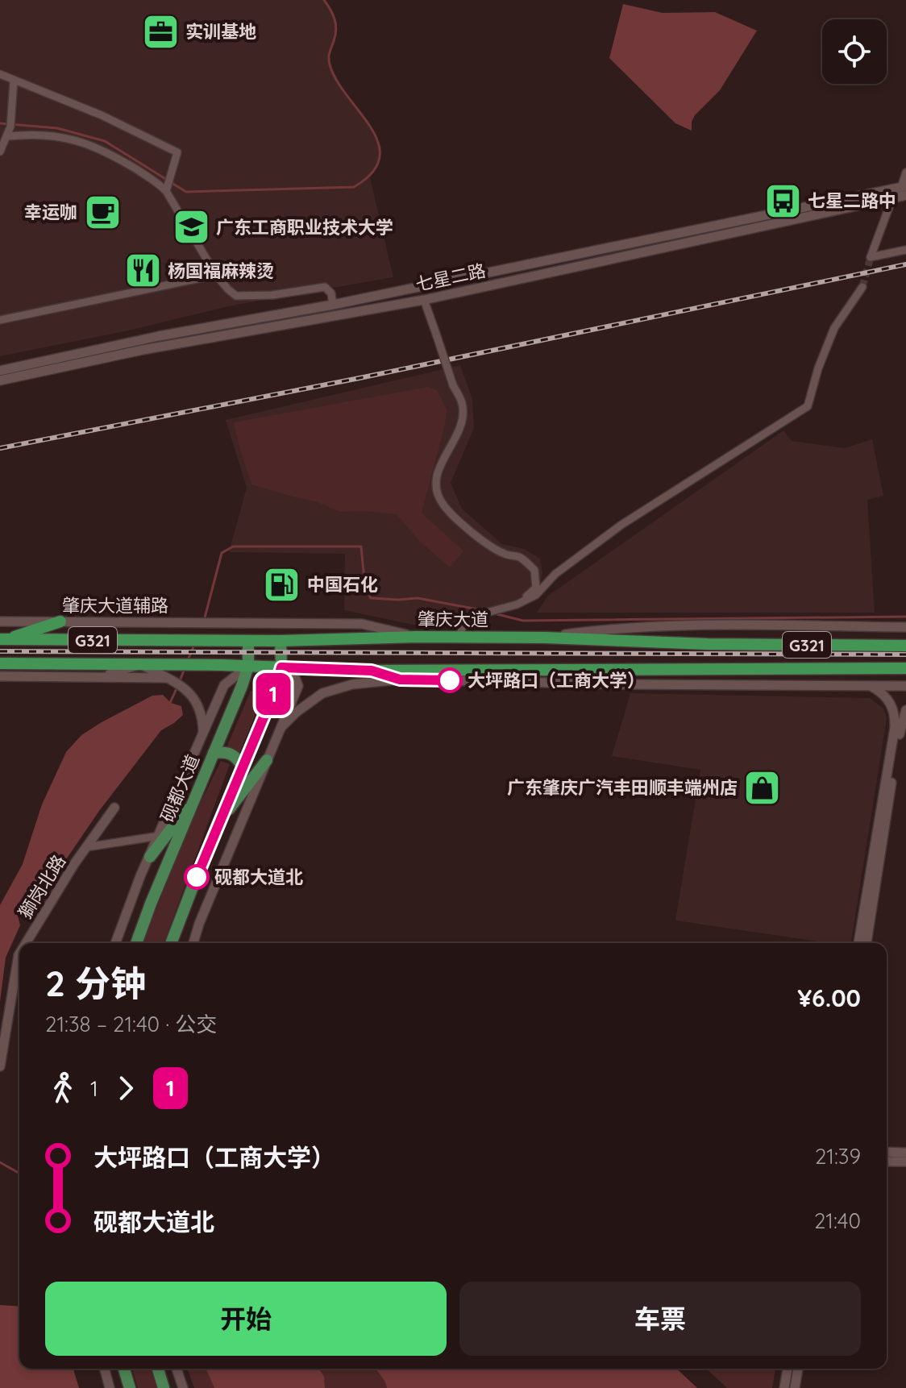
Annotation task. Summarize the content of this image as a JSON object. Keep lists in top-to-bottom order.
{
  "streets": {
    "highway": ["肇庆大道", "G321"],
    "main road": ["砚都大道"],
    "street": ["七星二路", "肇庆大道辅路", "獅岗北路"]
  },
  "crossings": [
    ["肇庆大道辅路", "肇庆大道"],
    ["肇庆大道", "砚都大道"],
    ["G321", "砚都大道"]
  ],
  "places": {
    "office": ["实训基地"],
    "bus stop": ["七星二路中"],
    "cafe": ["幸运咖"],
    "school or university": ["广东工商职业技术大学"],
    "restaurant": ["杨国福麻辣烫"],
    "fuel station": ["中国石化"],
    "other": ["大坪路口（工商大学）", "砚都大道北"],
    "shop": ["广东肇庆广汽丰田顺丰端州店"]
  },
  "lines": ["bus line 1"],
  "page": {
    "on_map": "1",
    "heading": ["2 分钟", "21:38 – 21:40 · 公交", "¥6.00"],
    "legs": ["1", "1"],
    "list": [
      {
        "name": "大坪路口（工商大学）",
        "value": "21:39"
      },
      {
        "name": "砚都大道北",
        "value": "21:40"
      }
    ],
    "buttons": ["开始", "车票"]
  }
}
